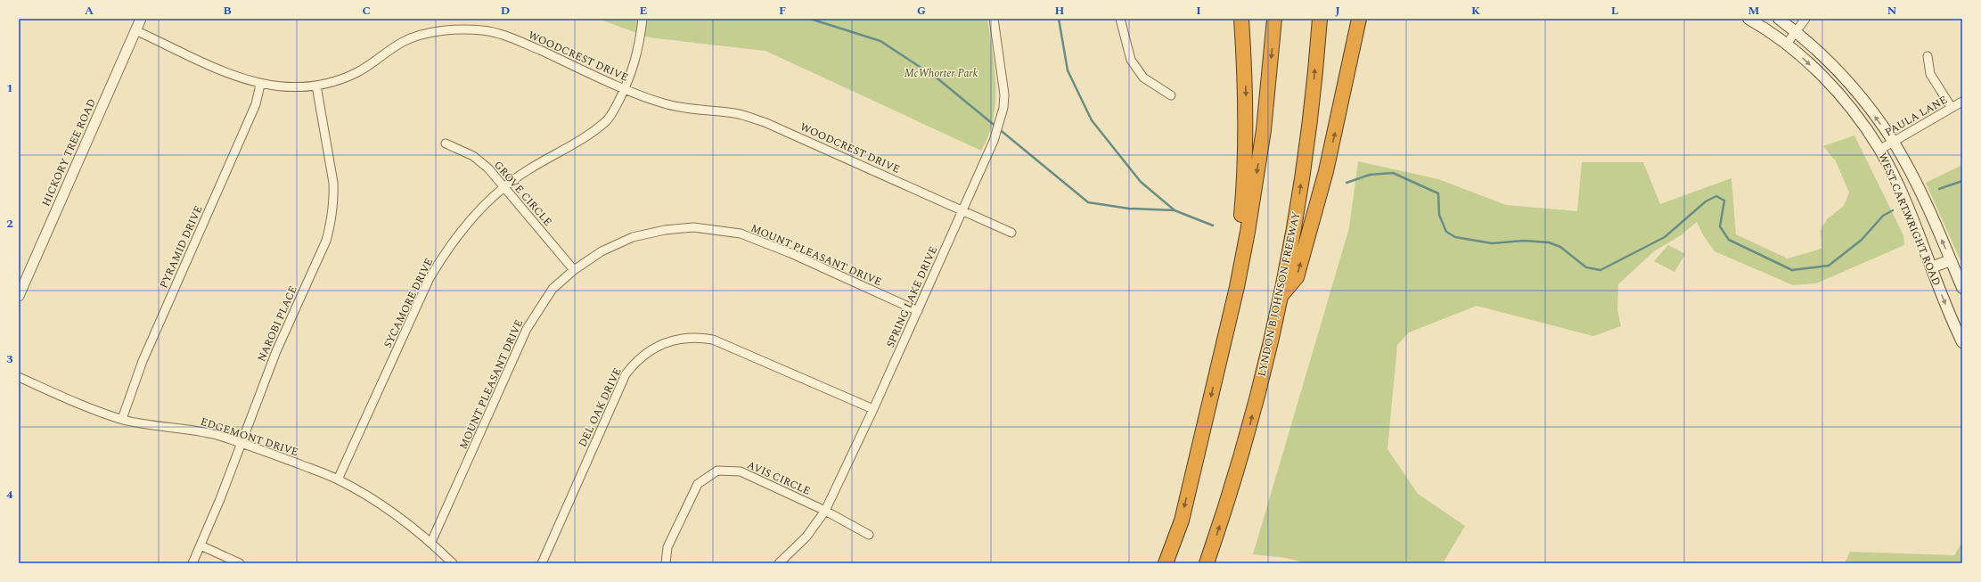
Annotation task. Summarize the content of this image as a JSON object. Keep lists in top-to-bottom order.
{
  "streets": {
    "highway": ["LYNDON B JOHNSON FREEWAY"],
    "main road": ["WEST CARTWRIGHT ROAD"],
    "street": [
      "WOODCREST DRIVE",
      "PAULA LANE",
      "HICKORY TREE ROAD",
      "GROVE CIRCLE",
      "PYRAMID DRIVE",
      "MOUNT PLEASANT DRIVE",
      "SPRING LAKE DRIVE",
      "SYCAMORE DRIVE",
      "NAROBI PLACE",
      "DEL OAK DRIVE",
      "EDGEMONT DRIVE",
      "AVIS CIRCLE"
    ]
  },
  "crossings": [
    ["WOODCREST DRIVE", "HICKORY TREE ROAD"],
    ["WOODCREST DRIVE", "PYRAMID DRIVE"],
    ["WOODCREST DRIVE", "SPRING LAKE DRIVE"],
    ["WOODCREST DRIVE", "SYCAMORE DRIVE"],
    ["WOODCREST DRIVE", "NAROBI PLACE"],
    ["PAULA LANE", "WEST CARTWRIGHT ROAD"],
    ["GROVE CIRCLE", "MOUNT PLEASANT DRIVE"],
    ["GROVE CIRCLE", "SYCAMORE DRIVE"],
    ["PYRAMID DRIVE", "EDGEMONT DRIVE"],
    ["MOUNT PLEASANT DRIVE", "SPRING LAKE DRIVE"],
    ["MOUNT PLEASANT DRIVE", "EDGEMONT DRIVE"],
    ["SPRING LAKE DRIVE", "DEL OAK DRIVE"],
    ["SPRING LAKE DRIVE", "AVIS CIRCLE"],
    ["SYCAMORE DRIVE", "EDGEMONT DRIVE"],
    ["NAROBI PLACE", "EDGEMONT DRIVE"]
  ],
  "parks": ["McWhorter Park"],
  "grid": {
    "columns": [
      "A",
      "B",
      "C",
      "D",
      "E",
      "F",
      "G",
      "H",
      "I",
      "J",
      "K",
      "L",
      "M",
      "N"
    ],
    "rows": [
      "1",
      "2",
      "3",
      "4"
    ]
  }
}
